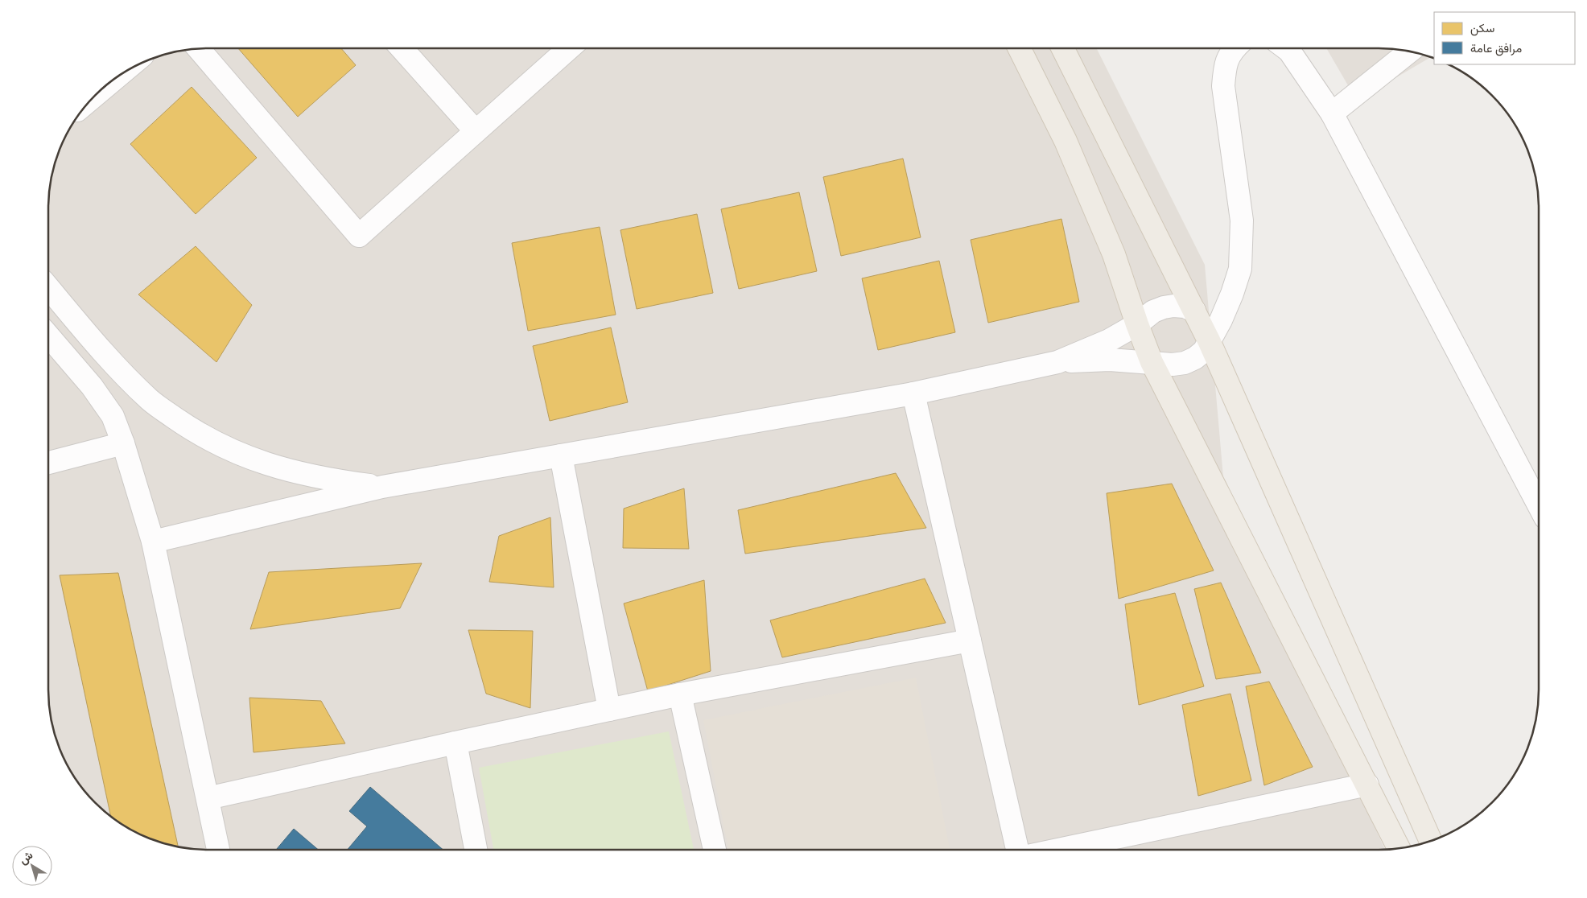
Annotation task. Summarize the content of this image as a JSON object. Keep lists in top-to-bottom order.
{
  "legend": ["سكن", "مرافق عامة"],
  "north": "top left"
}
